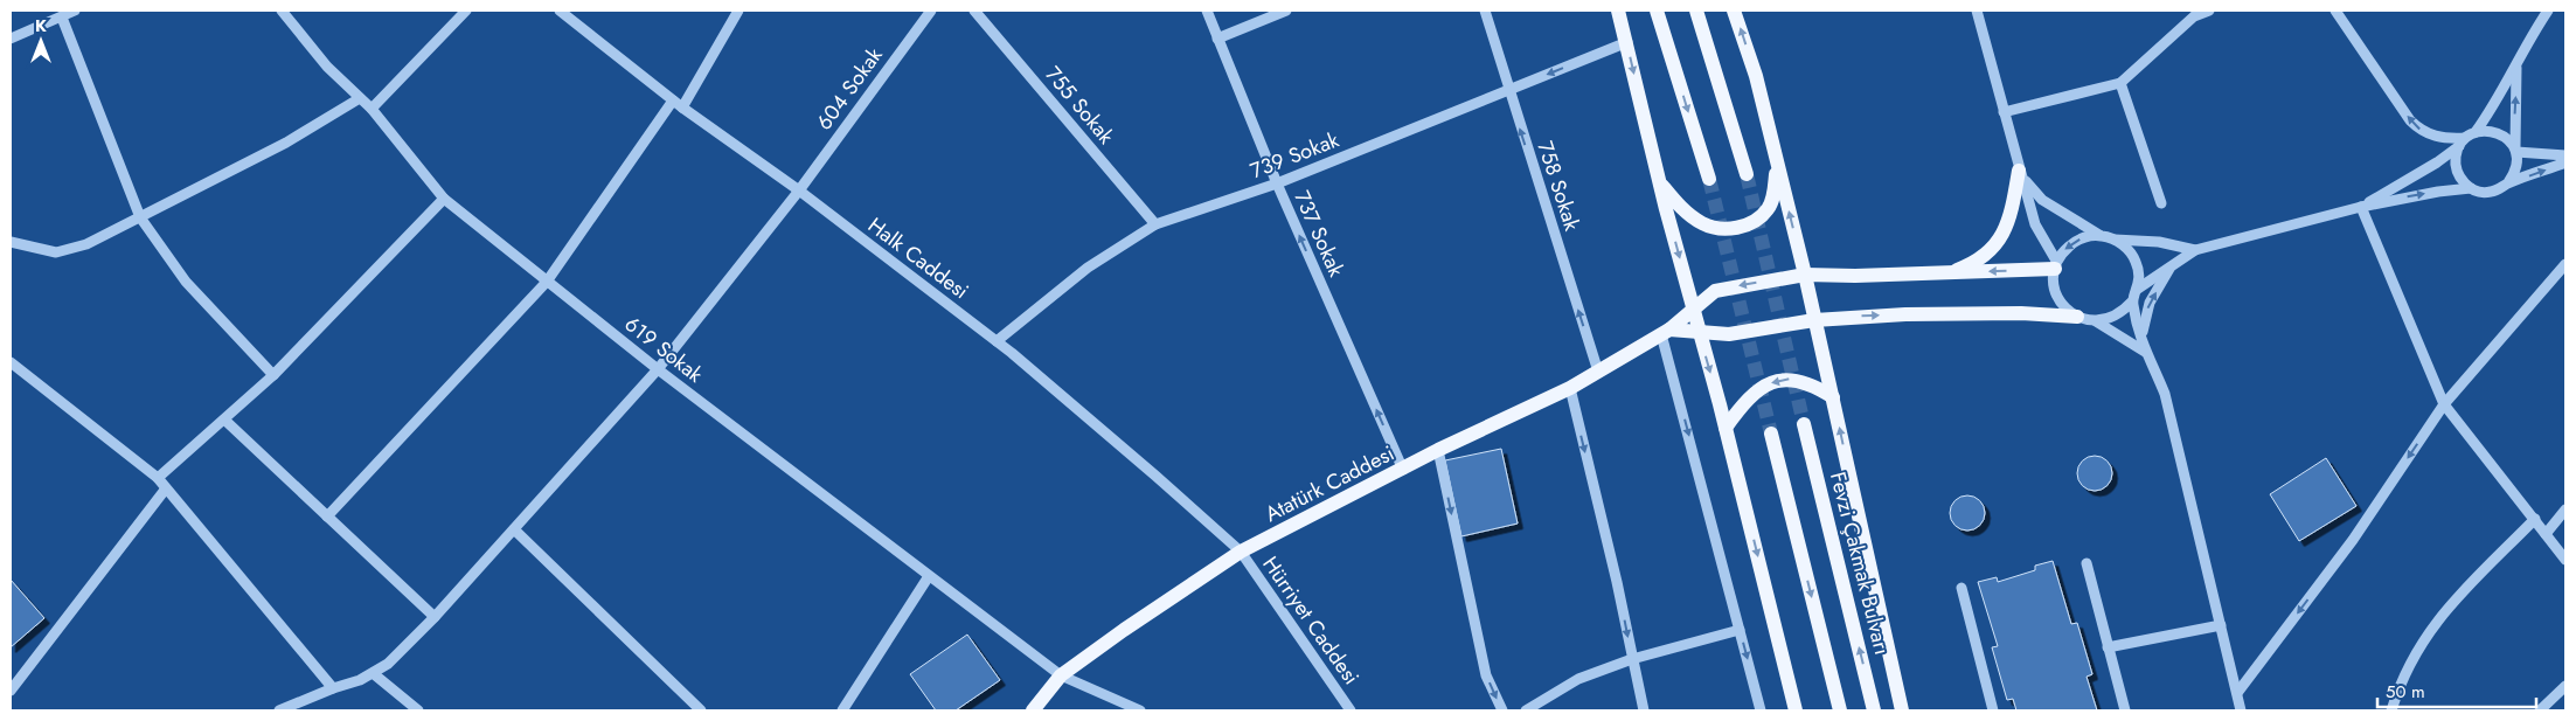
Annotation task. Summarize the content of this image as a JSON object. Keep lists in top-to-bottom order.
{
  "streets": {
    "main road": ["Atatürk Caddesi", "Fevzi Çakmak Bulvarı"],
    "street": [
      "604 Sokak",
      "755 Sokak",
      "739 Sokak",
      "758 Sokak",
      "737 Sokak",
      "Halk Caddesi",
      "619 Sokak",
      "Hürriyet Caddesi"
    ]
  },
  "crossings": [
    ["604 Sokak", "Halk Caddesi"],
    ["604 Sokak", "619 Sokak"],
    ["755 Sokak", "739 Sokak"],
    ["739 Sokak", "758 Sokak"],
    ["739 Sokak", "737 Sokak"],
    ["739 Sokak", "Halk Caddesi"],
    ["758 Sokak", "Atatürk Caddesi"],
    ["737 Sokak", "Atatürk Caddesi"],
    ["Halk Caddesi", "Atatürk Caddesi"],
    ["Halk Caddesi", "Hürriyet Caddesi"],
    ["619 Sokak", "Atatürk Caddesi"],
    ["Atatürk Caddesi", "Hürriyet Caddesi"]
  ],
  "one_way": ["758 Sokak", "737 Sokak"],
  "scale_bar": "50 m",
  "north": "top"
}
